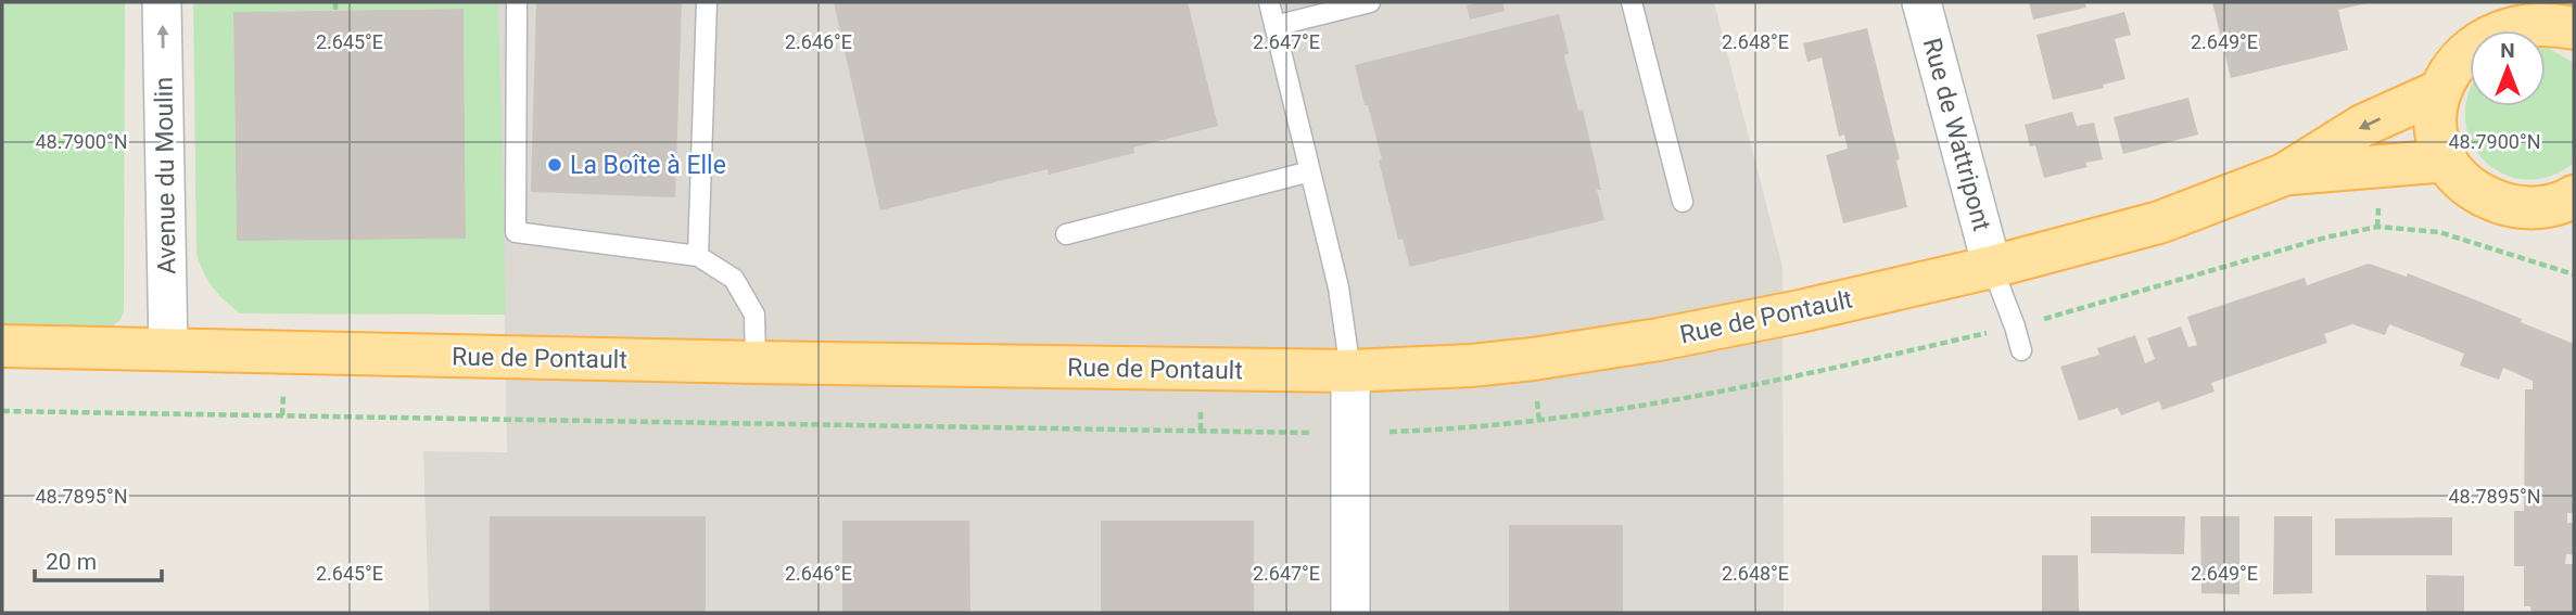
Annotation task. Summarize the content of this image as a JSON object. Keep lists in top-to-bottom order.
{
  "streets": {
    "main road": ["Rue de Pontault"],
    "street": ["Rue de Wattripont", "Avenue du Moulin"]
  },
  "crossings": [
    ["Rue de Wattripont", "Rue de Pontault"],
    ["Avenue du Moulin", "Rue de Pontault"]
  ],
  "one_way": ["Avenue du Moulin"],
  "places": ["La Boîte à Elle"],
  "scale_bar": "20 m",
  "north": "top",
  "coordinates": [
    "2.645°E",
    "2.646°E",
    "2.647°E",
    "2.648°E",
    "2.649°E",
    "48.7900°N",
    "48.7895°N"
  ]
}
